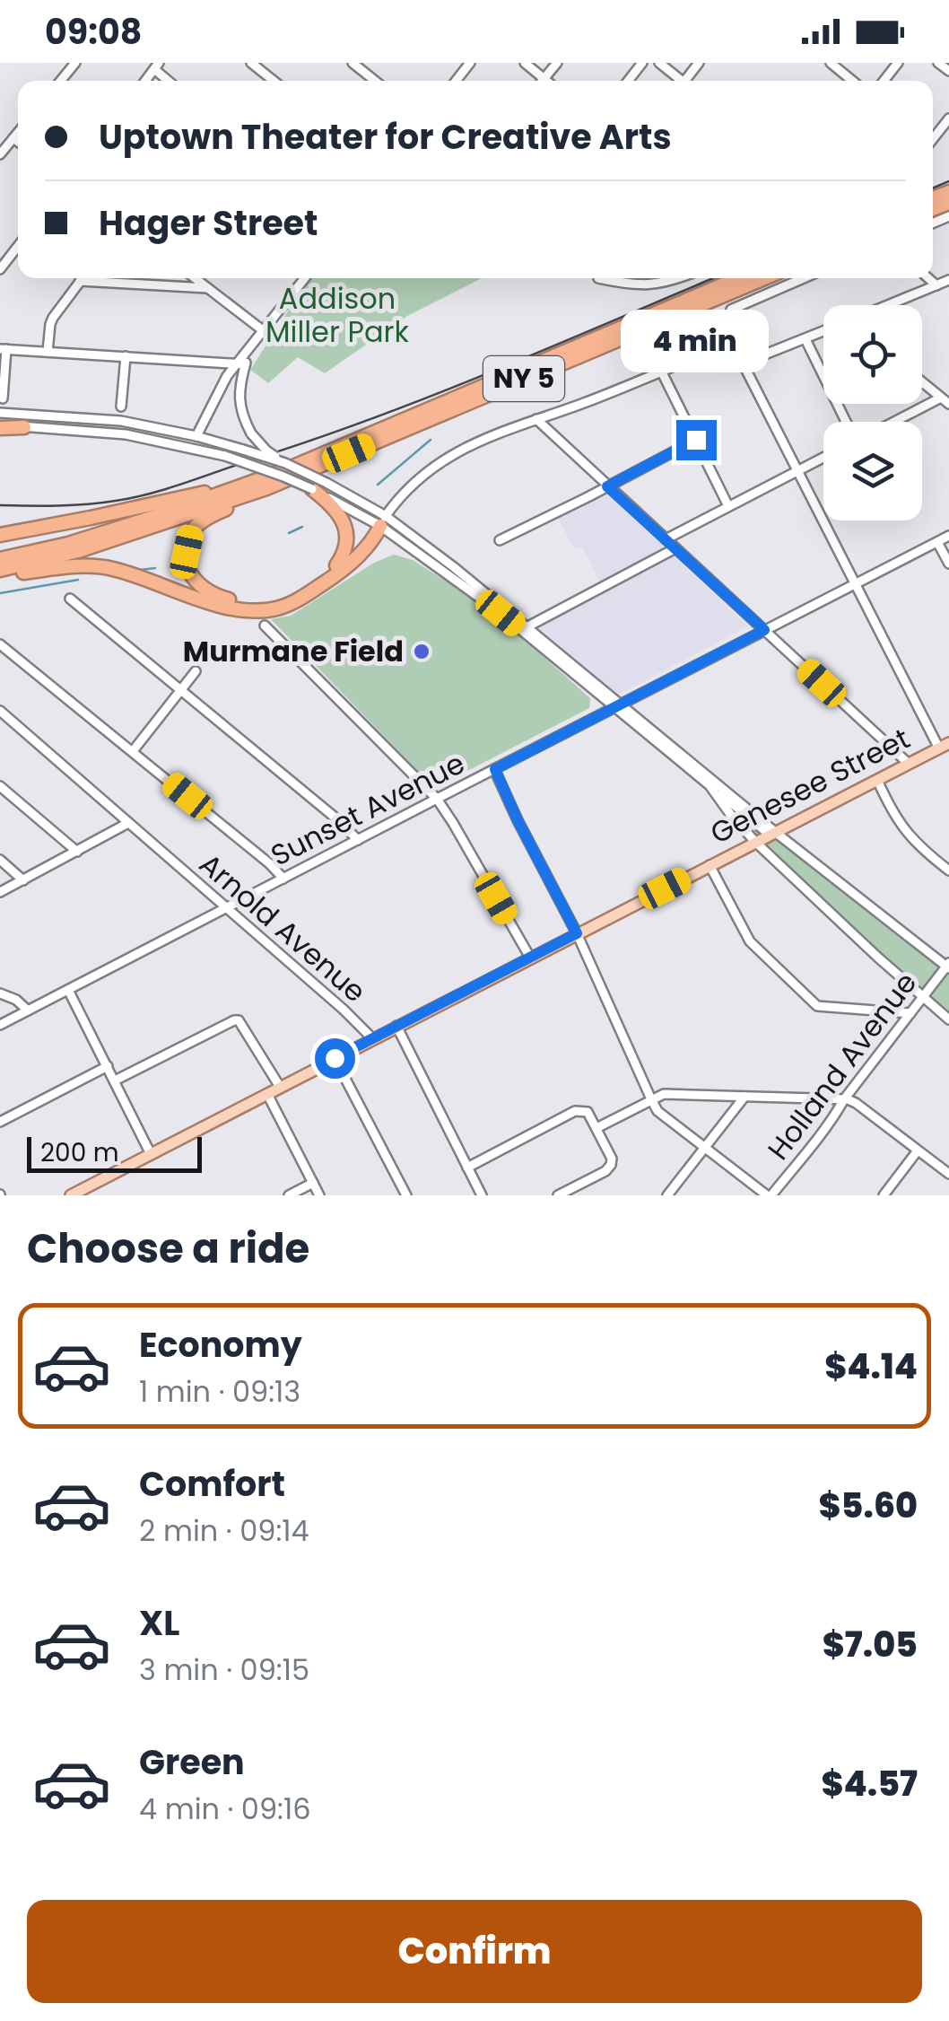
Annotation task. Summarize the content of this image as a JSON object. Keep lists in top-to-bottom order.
{
  "streets": {
    "highway": ["NY 5"],
    "main road": ["Genesee Street"],
    "street": ["Sunset Avenue", "Arnold Avenue", "Holland Avenue"]
  },
  "crossings": [
    ["Genesee Street", "Arnold Avenue"],
    ["Sunset Avenue", "Arnold Avenue"]
  ],
  "parks": ["Addison Miller Park"],
  "places": ["Murmane Field"],
  "scale_bar": "200 m",
  "page": {
    "status": "09:08",
    "banner": ["Uptown Theater for Creative Arts", "Hager Street"],
    "bubble": "4 min",
    "scale": "200 m",
    "heading": "Choose a ride",
    "list": [
      {
        "name": "Economy",
        "note": "1 min · 09:13",
        "value": "$4.14"
      },
      {
        "name": "Comfort",
        "note": "2 min · 09:14",
        "value": "$5.60"
      },
      {
        "name": "XL",
        "note": "3 min · 09:15",
        "value": "$7.05"
      },
      {
        "name": "Green",
        "note": "4 min · 09:16",
        "value": "$4.57"
      }
    ],
    "buttons": "Confirm"
  }
}
